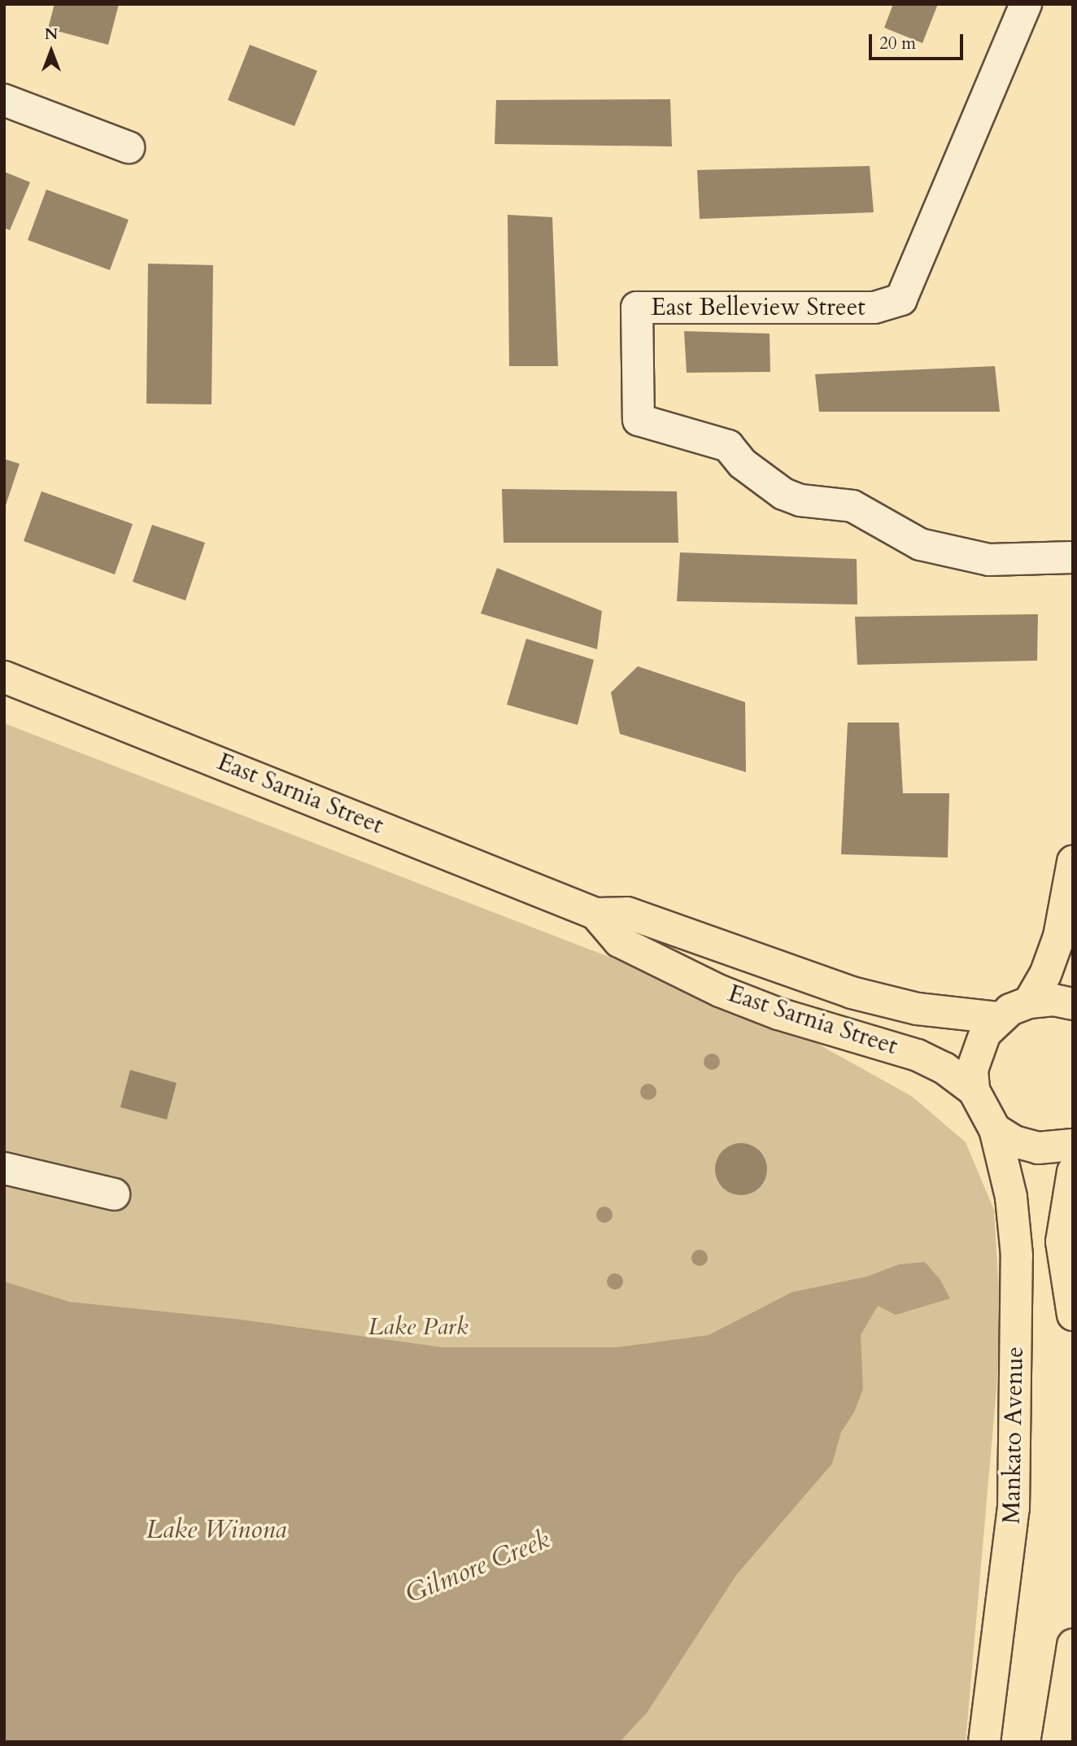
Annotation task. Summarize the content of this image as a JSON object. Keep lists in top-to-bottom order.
{
  "streets": {
    "main road": ["East Sarnia Street", "Mankato Avenue"],
    "street": ["East Belleview Street"]
  },
  "crossings": [
    ["East Sarnia Street", "Mankato Avenue"]
  ],
  "water": ["Lake Winona", "Gilmore Creek"],
  "parks": ["Lake Park"],
  "scale_bar": "20 m",
  "north": "top"
}
